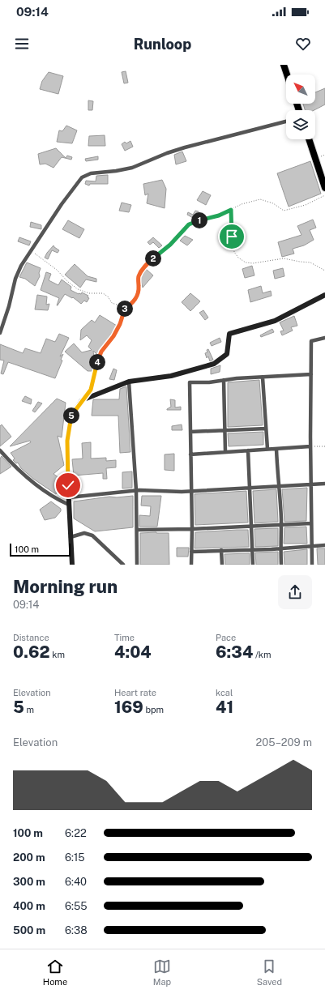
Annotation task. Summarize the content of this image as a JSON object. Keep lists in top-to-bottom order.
{
  "scale_bar": "100 m",
  "north": "top left",
  "page": {
    "status": "09:14",
    "header": "Runloop",
    "pins": [
      "1",
      "2",
      "3",
      "4",
      "5"
    ],
    "scale": "100 m",
    "heading": ["Morning run", "09:14"],
    "stats": [
      ["Distance", "0.62 km"],
      ["Time", "4:04"],
      ["Pace", "6:34 /km"],
      ["Elevation", "5 m"],
      ["Heart rate", "169 bpm"],
      ["kcal", "41"]
    ],
    "chart": ["Elevation", "205–209 m"],
    "list": [
      {
        "name": "100 m",
        "note": "6:22"
      },
      {
        "name": "200 m",
        "note": "6:15"
      },
      {
        "name": "300 m",
        "note": "6:40"
      },
      {
        "name": "400 m",
        "note": "6:55"
      },
      {
        "name": "500 m",
        "note": "6:38"
      }
    ],
    "tabs": ["Home", "Map", "Saved"]
  }
}
